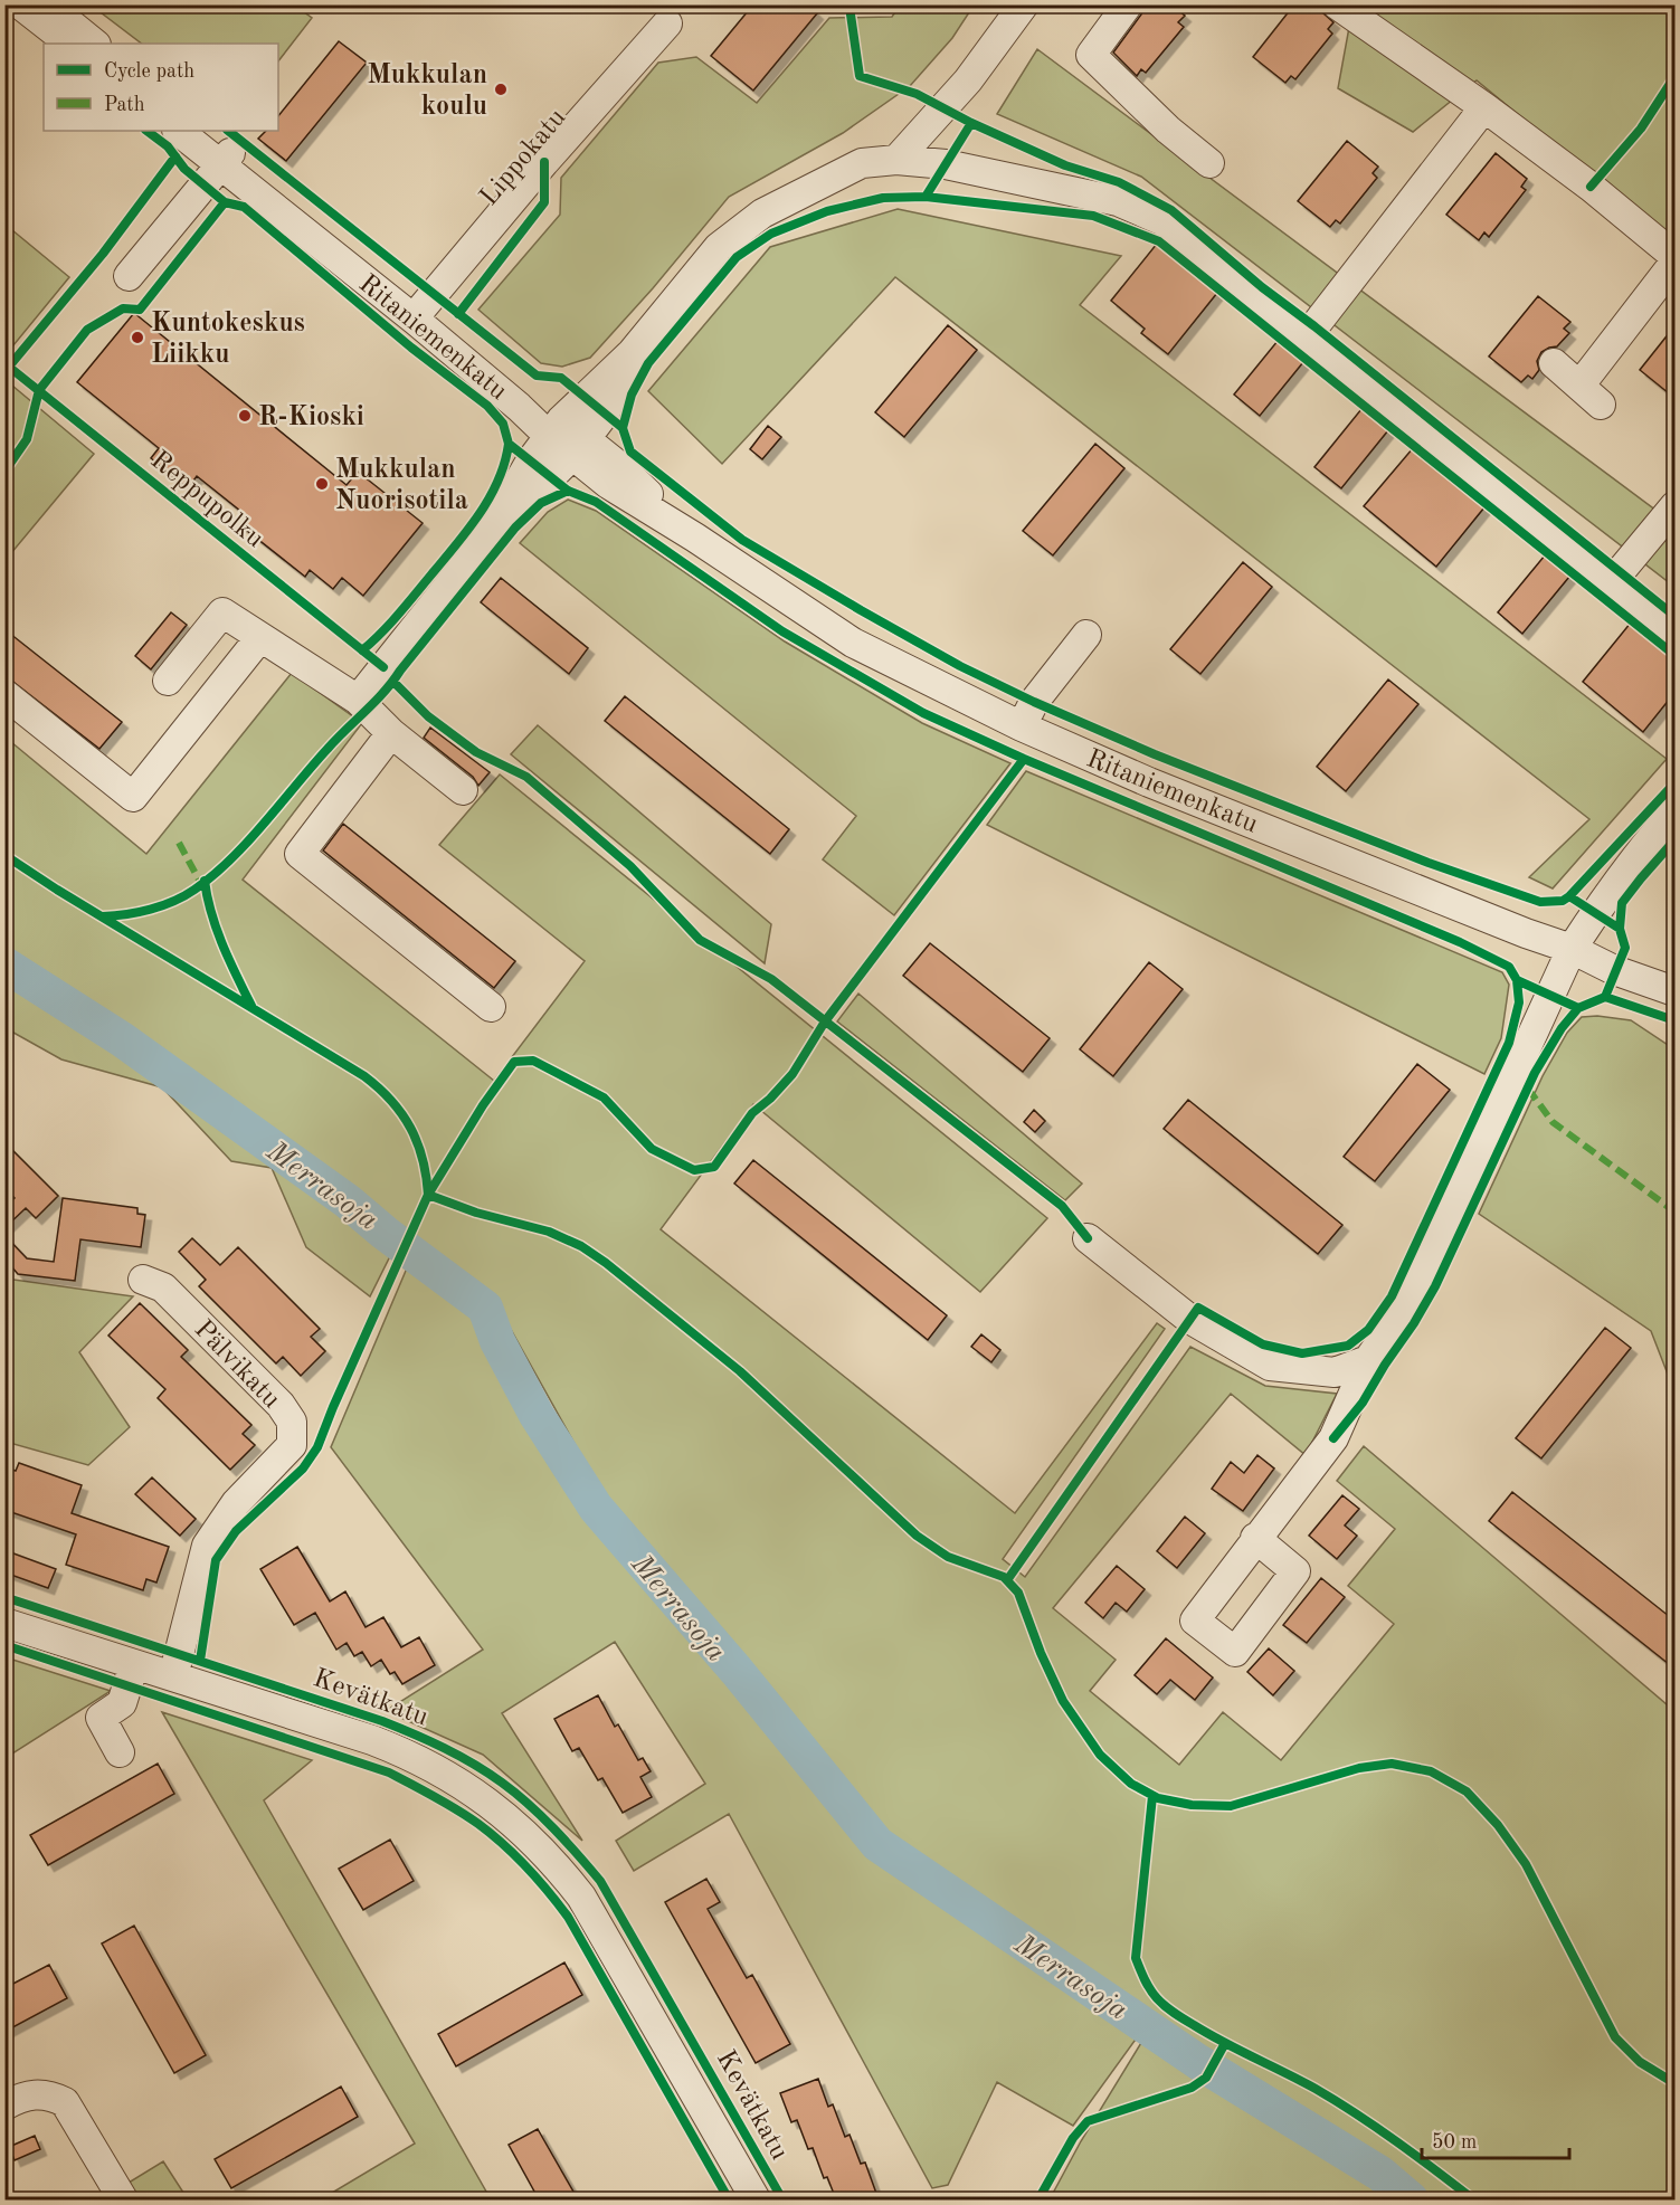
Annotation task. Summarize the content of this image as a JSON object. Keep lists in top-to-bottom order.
{
  "streets": {
    "street": [
      "Lippokatu",
      "Ritaniemenkatu",
      "Pälvikatu",
      "Kevätkatu"
    ],
    "cycle path": ["Reppupolku"]
  },
  "crossings": [
    ["Lippokatu", "Ritaniemenkatu"],
    ["Pälvikatu", "Kevätkatu"]
  ],
  "water": ["Merrasoja"],
  "places": [
    "Mukkulan koulu",
    "Kuntokeskus Liikku",
    "R-Kioski",
    "Mukkulan Nuorisotila"
  ],
  "legend": ["Cycle path", "Path"],
  "scale_bar": "50 m"
}
